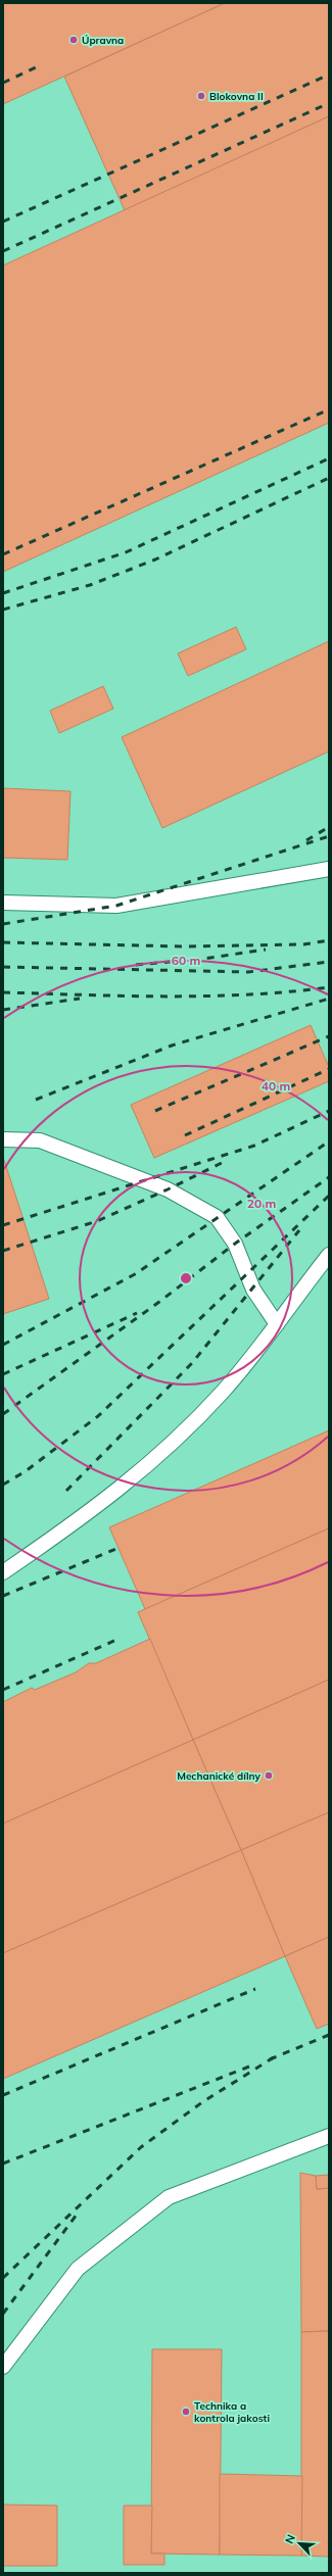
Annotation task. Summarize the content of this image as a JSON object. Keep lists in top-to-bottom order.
{
  "places": [
    "Úpravna",
    "Blokovna II",
    "Mechanické dílny",
    "Technika a kontrola jakosti"
  ],
  "north": "top left",
  "rings": ["60 m", "40 m", "20 m"]
}
